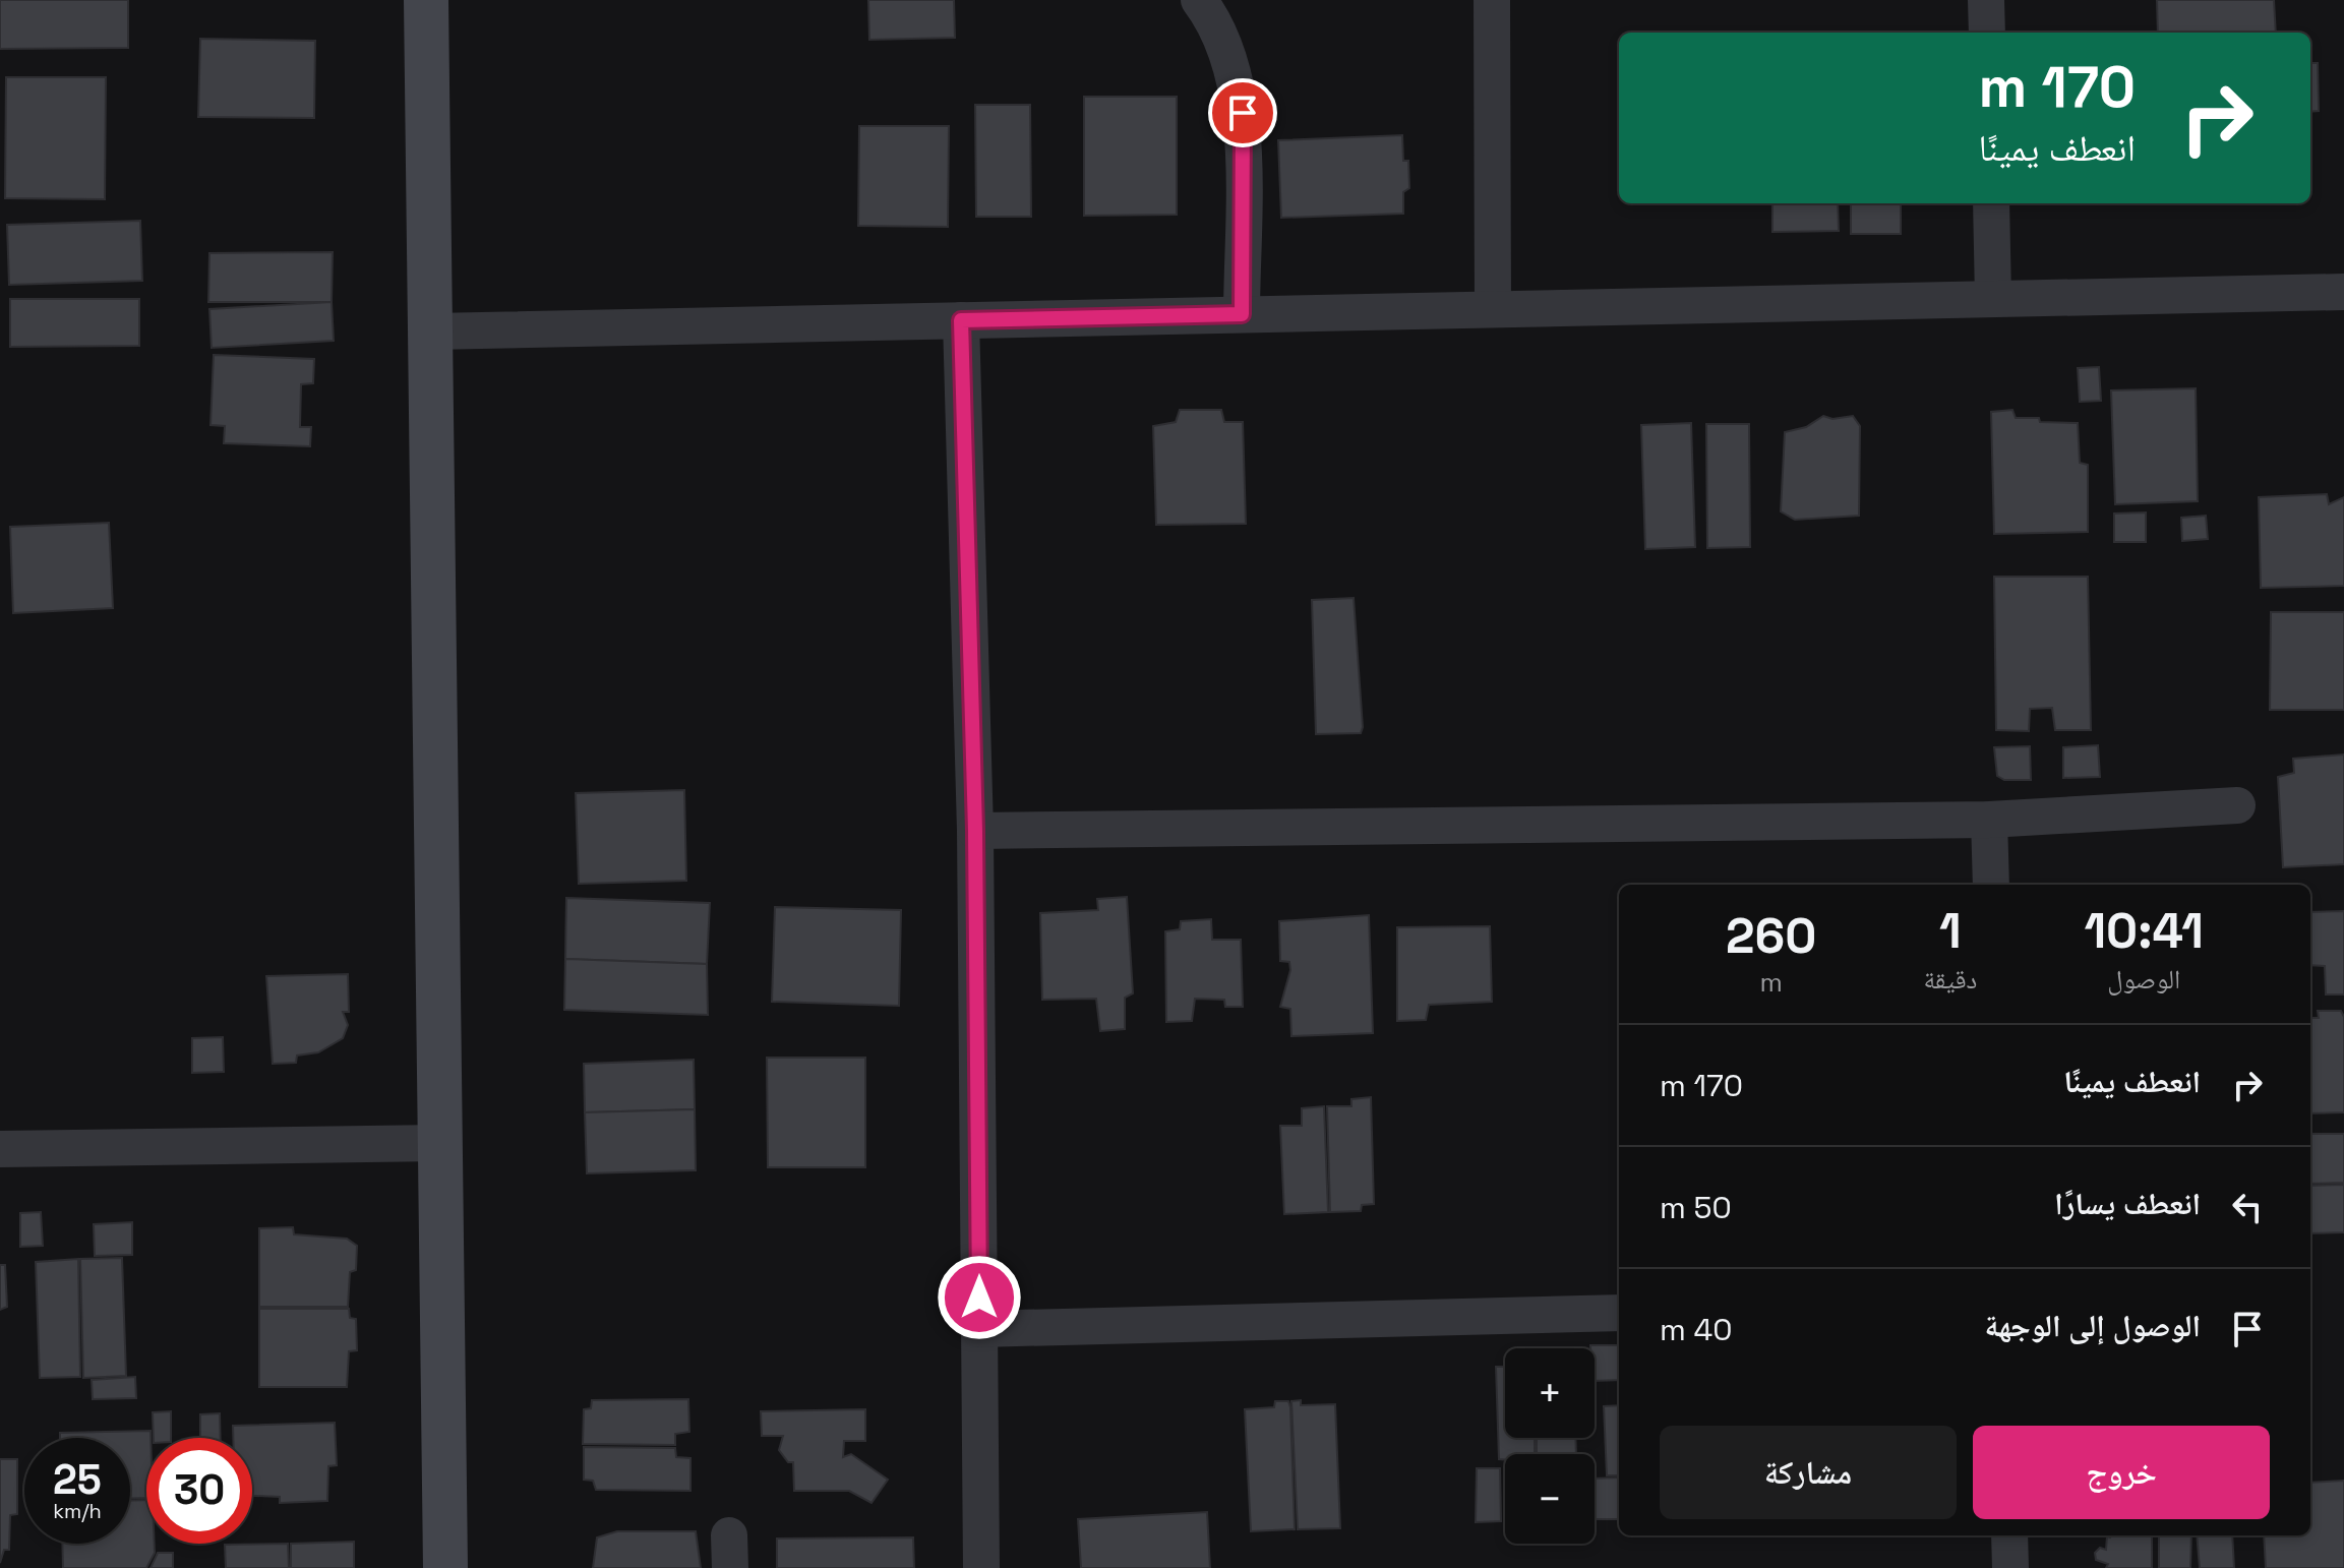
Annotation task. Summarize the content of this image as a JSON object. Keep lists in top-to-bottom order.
{
  "page": {
    "turn": ["170 m", "انعطف يمينًا"],
    "eta": [
      "10:41",
      "الوصول",
      "1",
      "دقيقة",
      "260",
      "m"
    ],
    "list": [
      {
        "name": "انعطف يمينًا",
        "value": "170 m"
      },
      {
        "name": "انعطف يسارًا",
        "value": "50 m"
      },
      {
        "name": "الوصول إلى الوجهة",
        "value": "40 m"
      }
    ],
    "map_buttons": ["+", "−"],
    "buttons": ["خروج", "مشاركة"],
    "speed": "25 km/h",
    "limit": "30"
  }
}
